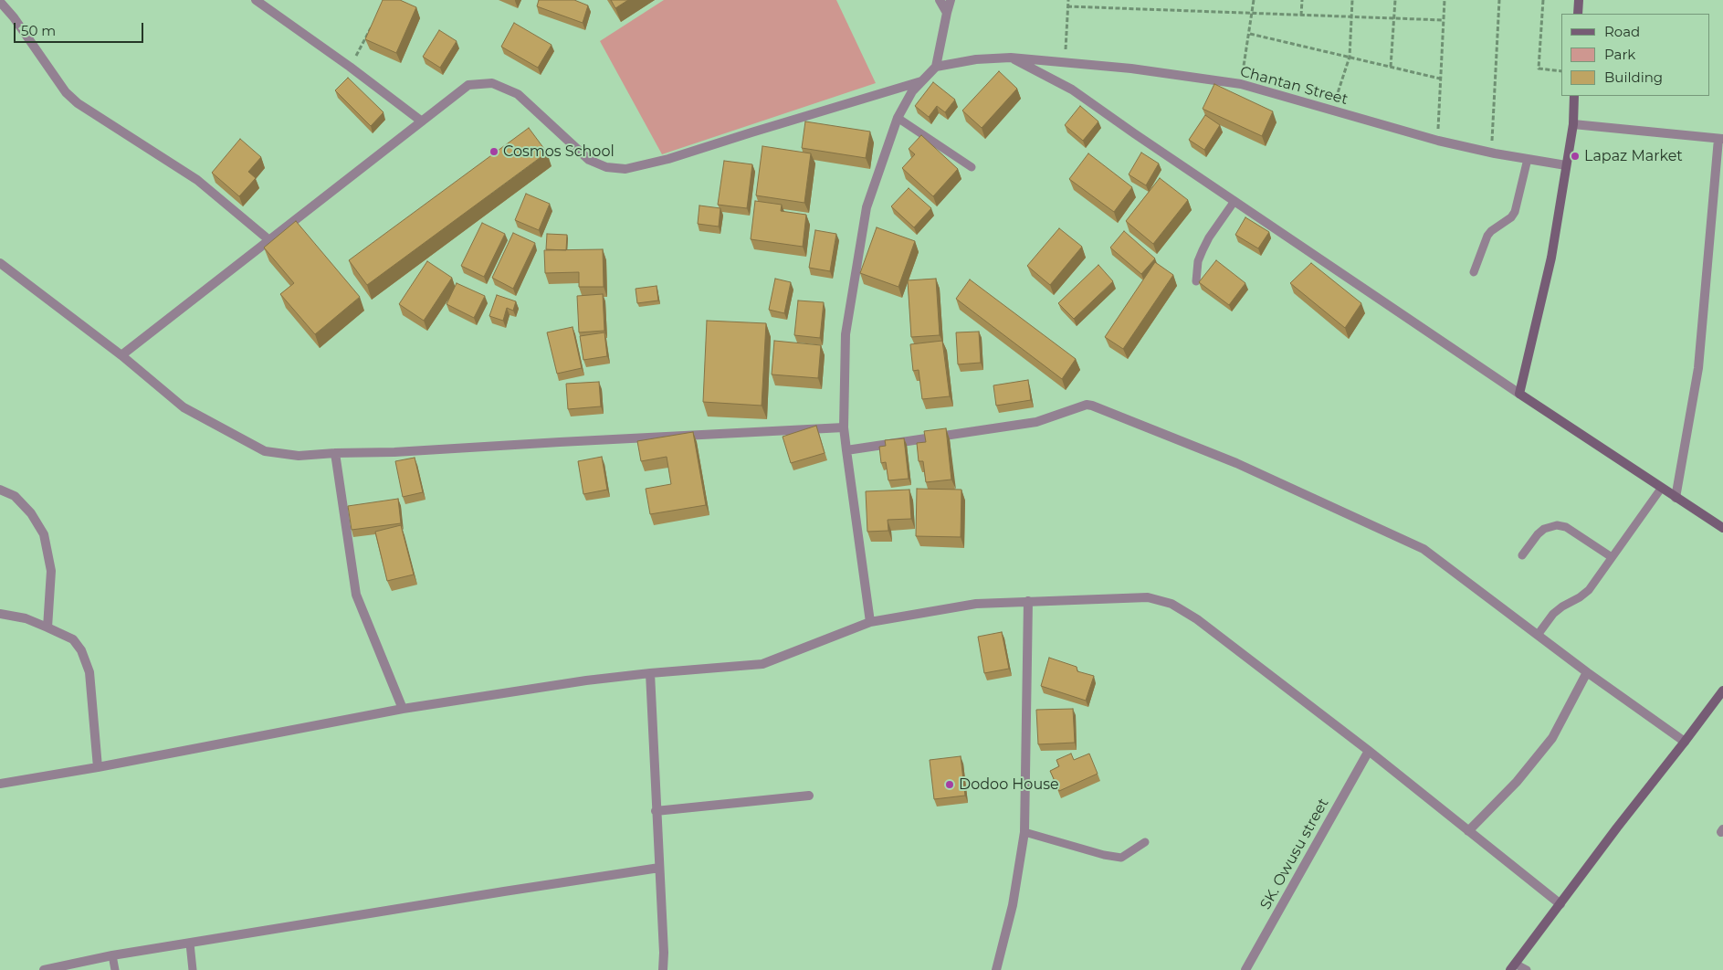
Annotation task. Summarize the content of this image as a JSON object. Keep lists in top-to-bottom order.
{
  "streets": {
    "street": ["Chantan Street", "SK. Owusu street"]
  },
  "places": ["Cosmos School", "Lapaz Market", "Dodoo House"],
  "legend": ["Road", "Park", "Building"],
  "scale_bar": "50 m"
}
